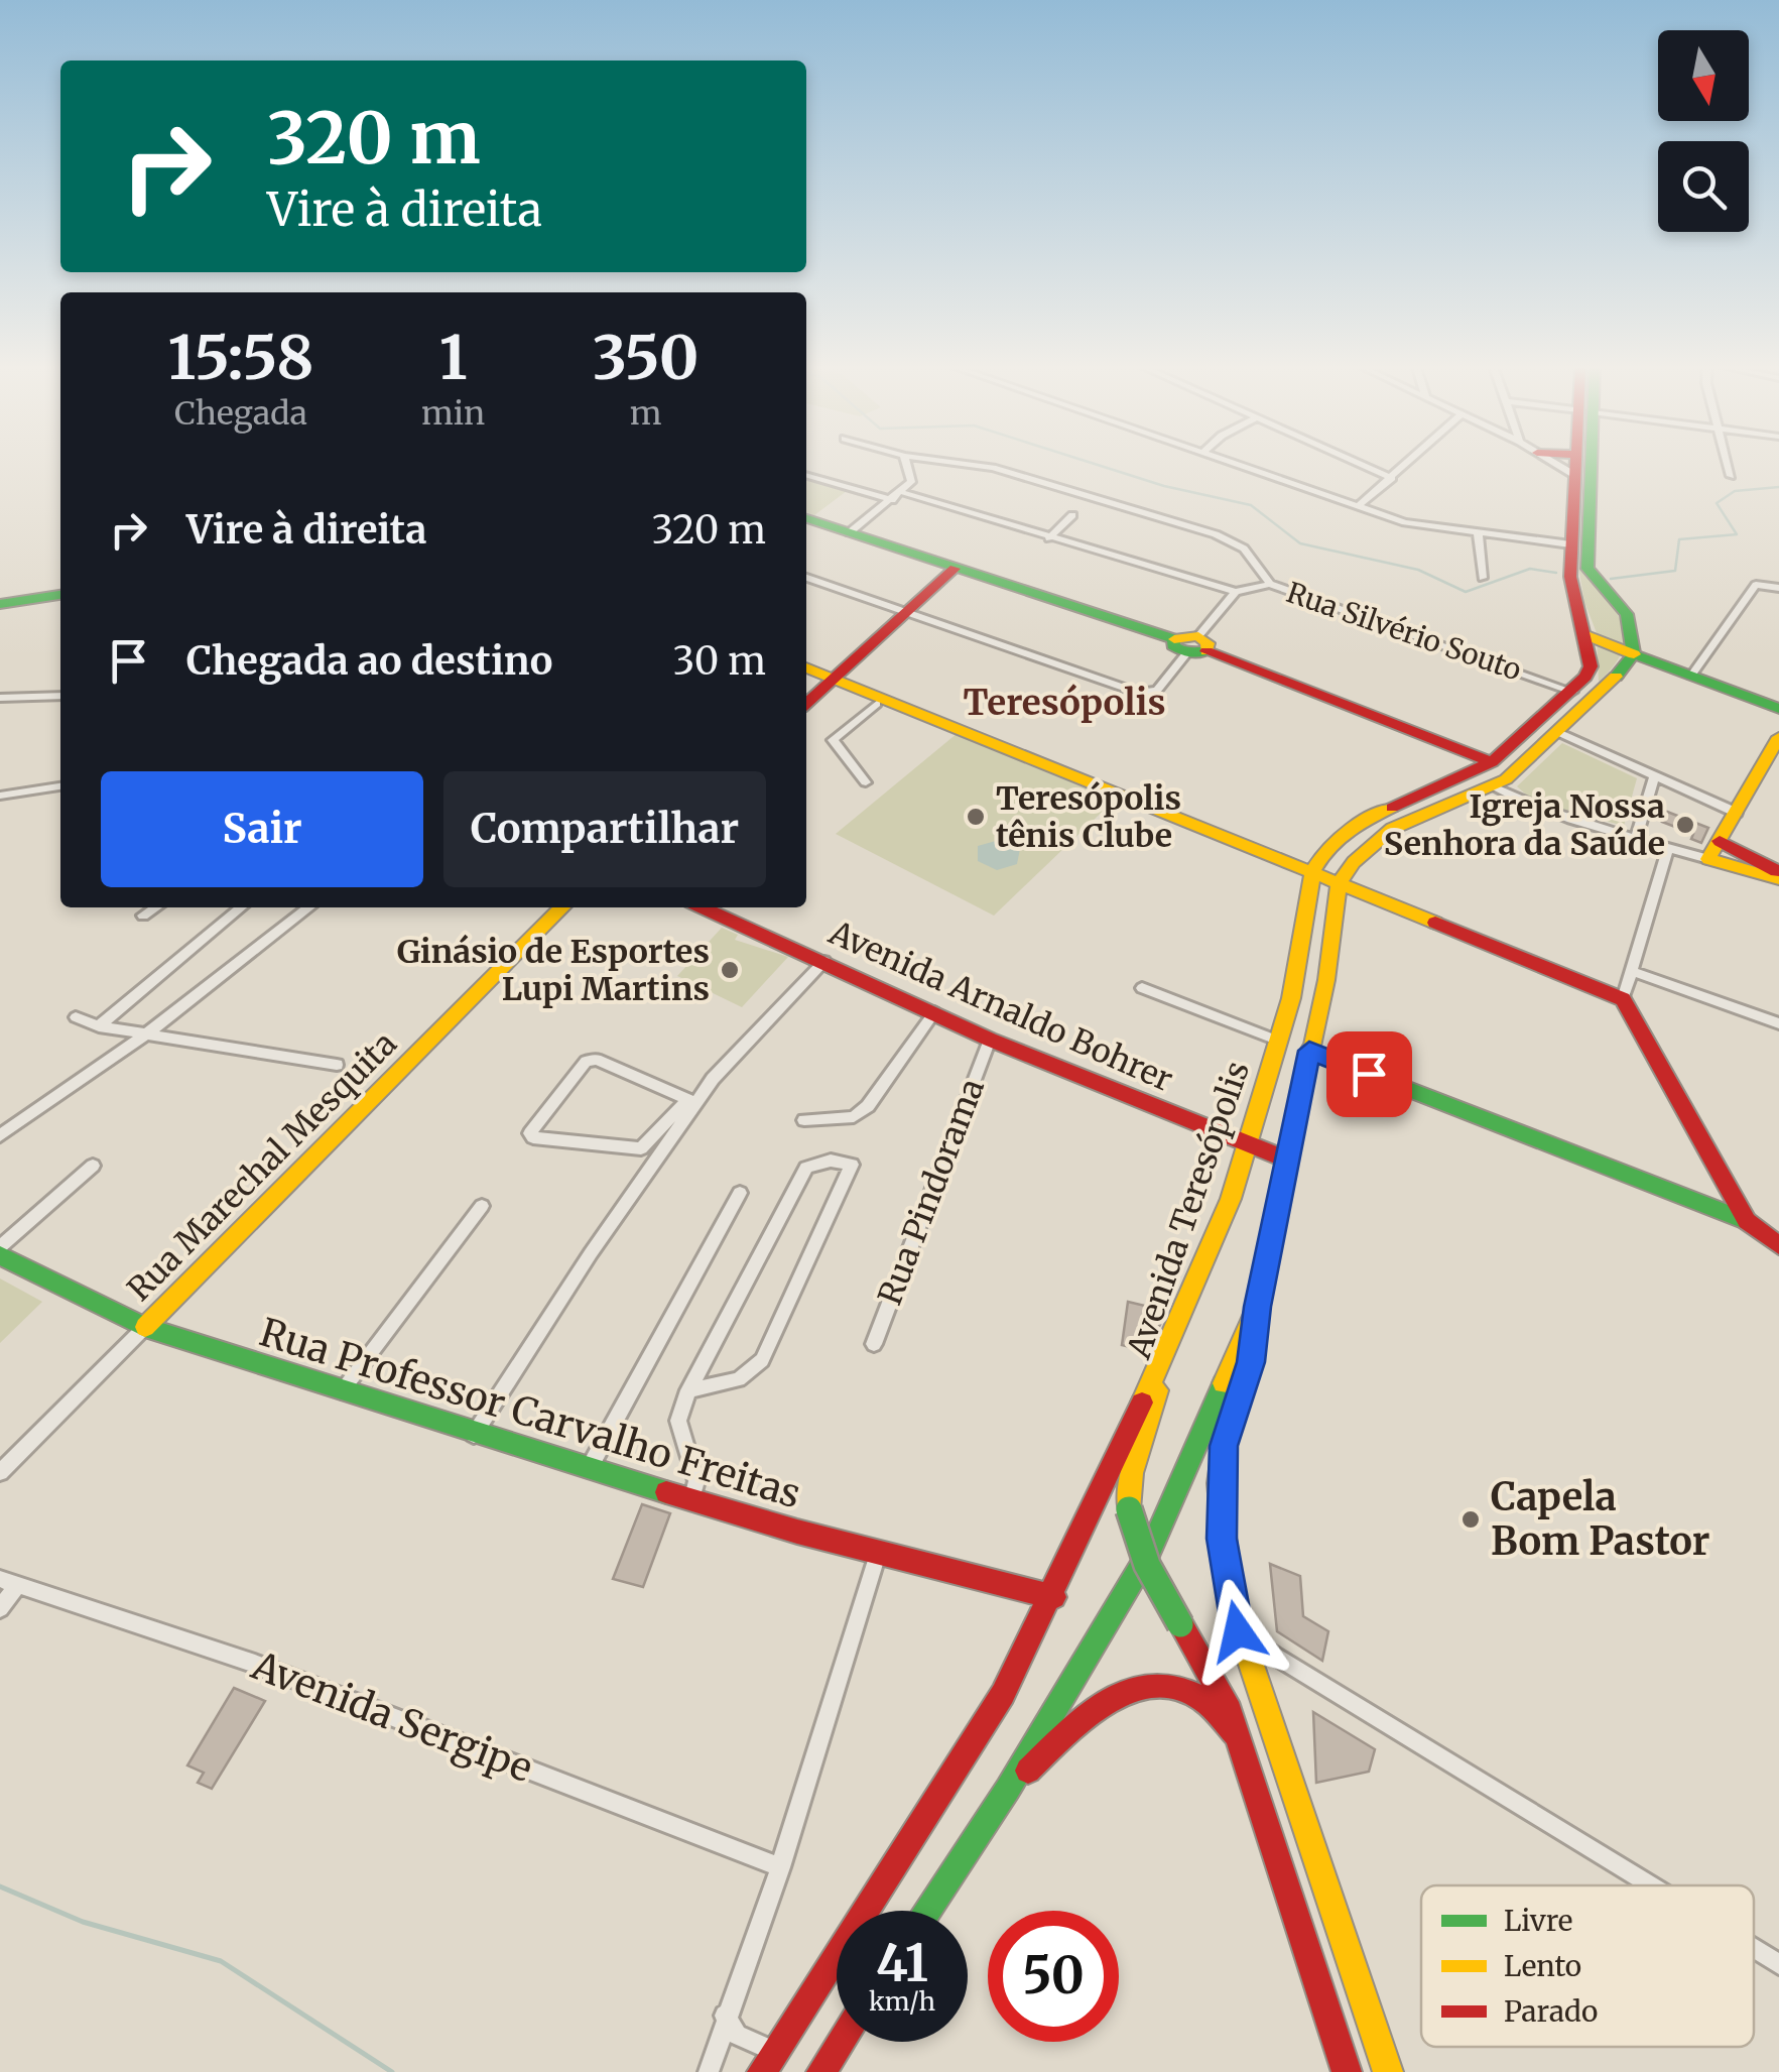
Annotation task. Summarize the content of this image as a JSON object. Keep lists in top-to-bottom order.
{
  "streets": {
    "main road": [
      "Avenida Arnaldo Bohrer",
      "Rua Marechal Mesquita",
      "Avenida Teresópolis",
      "Rua Professor Carvalho Freitas"
    ],
    "street": ["Rua Silvério Souto", "Rua Pindorama", "Avenida Sergipe"]
  },
  "crossings": [
    ["Rua Silvério Souto", "Avenida Teresópolis"],
    ["Avenida Arnaldo Bohrer", "Rua Pindorama"],
    ["Avenida Arnaldo Bohrer", "Avenida Teresópolis"],
    ["Rua Marechal Mesquita", "Rua Professor Carvalho Freitas"]
  ],
  "districts": ["Teresópolis"],
  "places": [
    "Teresópolis tênis Clube",
    "Igreja Nossa Senhora da Saúde",
    "Ginásio de Esportes Lupi Martins",
    "Capela Bom Pastor"
  ],
  "legend": ["Livre", "Lento", "Parado"],
  "north": "bottom",
  "page": {
    "turn": ["320 m", "Vire à direita"],
    "eta": [
      "15:58",
      "Chegada",
      "1",
      "min",
      "350",
      "m"
    ],
    "list": [
      {
        "name": "Vire à direita",
        "value": "320 m"
      },
      {
        "name": "Chegada ao destino",
        "value": "30 m"
      }
    ],
    "buttons": ["Sair", "Compartilhar"],
    "speed": "41 km/h",
    "limit": "50"
  }
}
